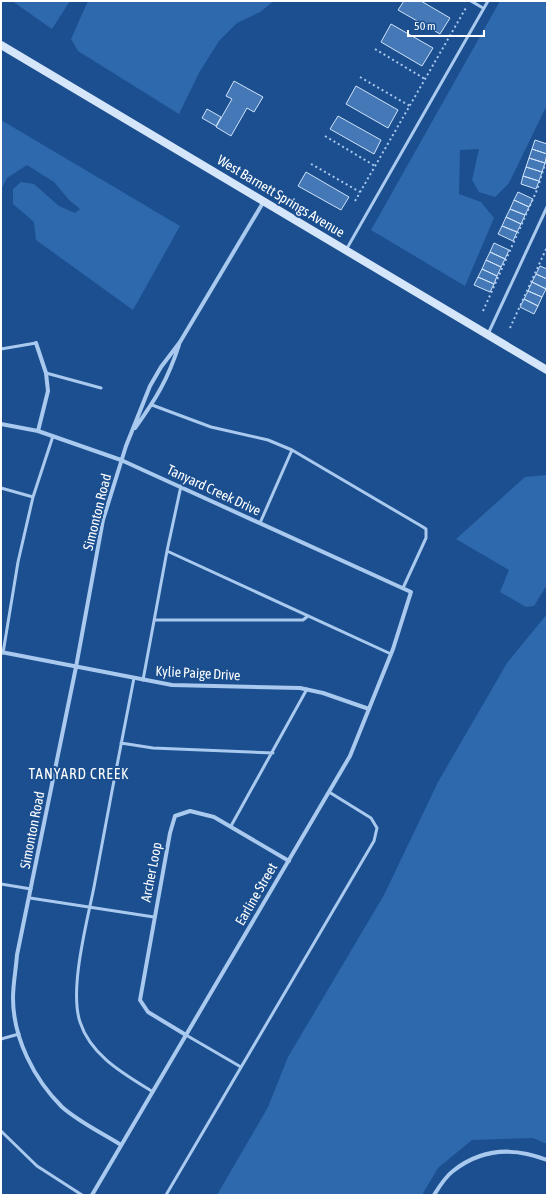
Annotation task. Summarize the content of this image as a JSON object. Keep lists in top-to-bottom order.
{
  "streets": {
    "street": [
      "West Barnett Springs Avenue",
      "Tanyard Creek Drive",
      "Simonton Road",
      "Kylie Paige Drive",
      "Archer Loop",
      "Earline Street"
    ]
  },
  "crossings": [
    ["West Barnett Springs Avenue", "Simonton Road"],
    ["Tanyard Creek Drive", "Simonton Road"],
    ["Tanyard Creek Drive", "Earline Street"],
    ["Simonton Road", "Kylie Paige Drive"],
    ["Simonton Road", "Earline Street"],
    ["Kylie Paige Drive", "Earline Street"],
    ["Archer Loop", "Earline Street"]
  ],
  "districts": ["TANYARD CREEK"],
  "scale_bar": "50 m"
}
